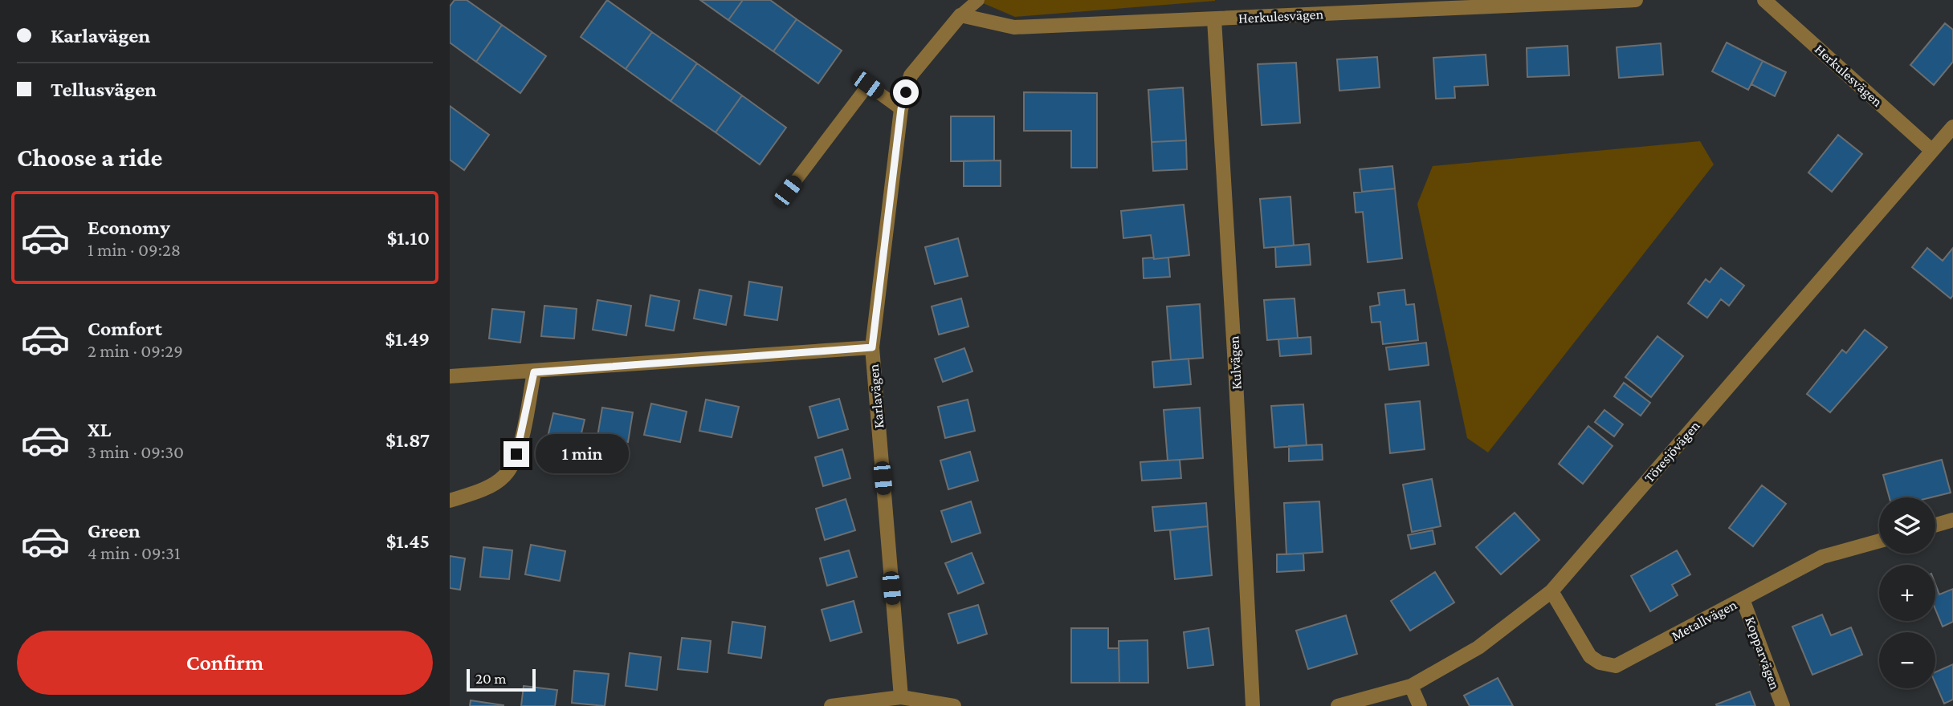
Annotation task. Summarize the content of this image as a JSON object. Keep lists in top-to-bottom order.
{
  "streets": {
    "street": [
      "Herkulesvägen",
      "Kulvägen",
      "Karlavägen",
      "Töresjövägen",
      "Metallvägen",
      "Kopparvägen"
    ]
  },
  "crossings": [
    ["Herkulesvägen", "Kulvägen"],
    ["Herkulesvägen", "Karlavägen"],
    ["Herkulesvägen", "Töresjövägen"],
    ["Töresjövägen", "Metallvägen"],
    ["Metallvägen", "Kopparvägen"]
  ],
  "scale_bar": "20 m",
  "page": {
    "banner": ["Karlavägen", "Tellusvägen"],
    "heading": "Choose a ride",
    "list": [
      {
        "name": "Economy",
        "note": "1 min · 09:28",
        "value": "$1.10"
      },
      {
        "name": "Comfort",
        "note": "2 min · 09:29",
        "value": "$1.49"
      },
      {
        "name": "XL",
        "note": "3 min · 09:30",
        "value": "$1.87"
      },
      {
        "name": "Green",
        "note": "4 min · 09:31",
        "value": "$1.45"
      }
    ],
    "bubble": "1 min",
    "map_buttons": ["+", "−"],
    "buttons": "Confirm",
    "scale": "20 m"
  }
}
